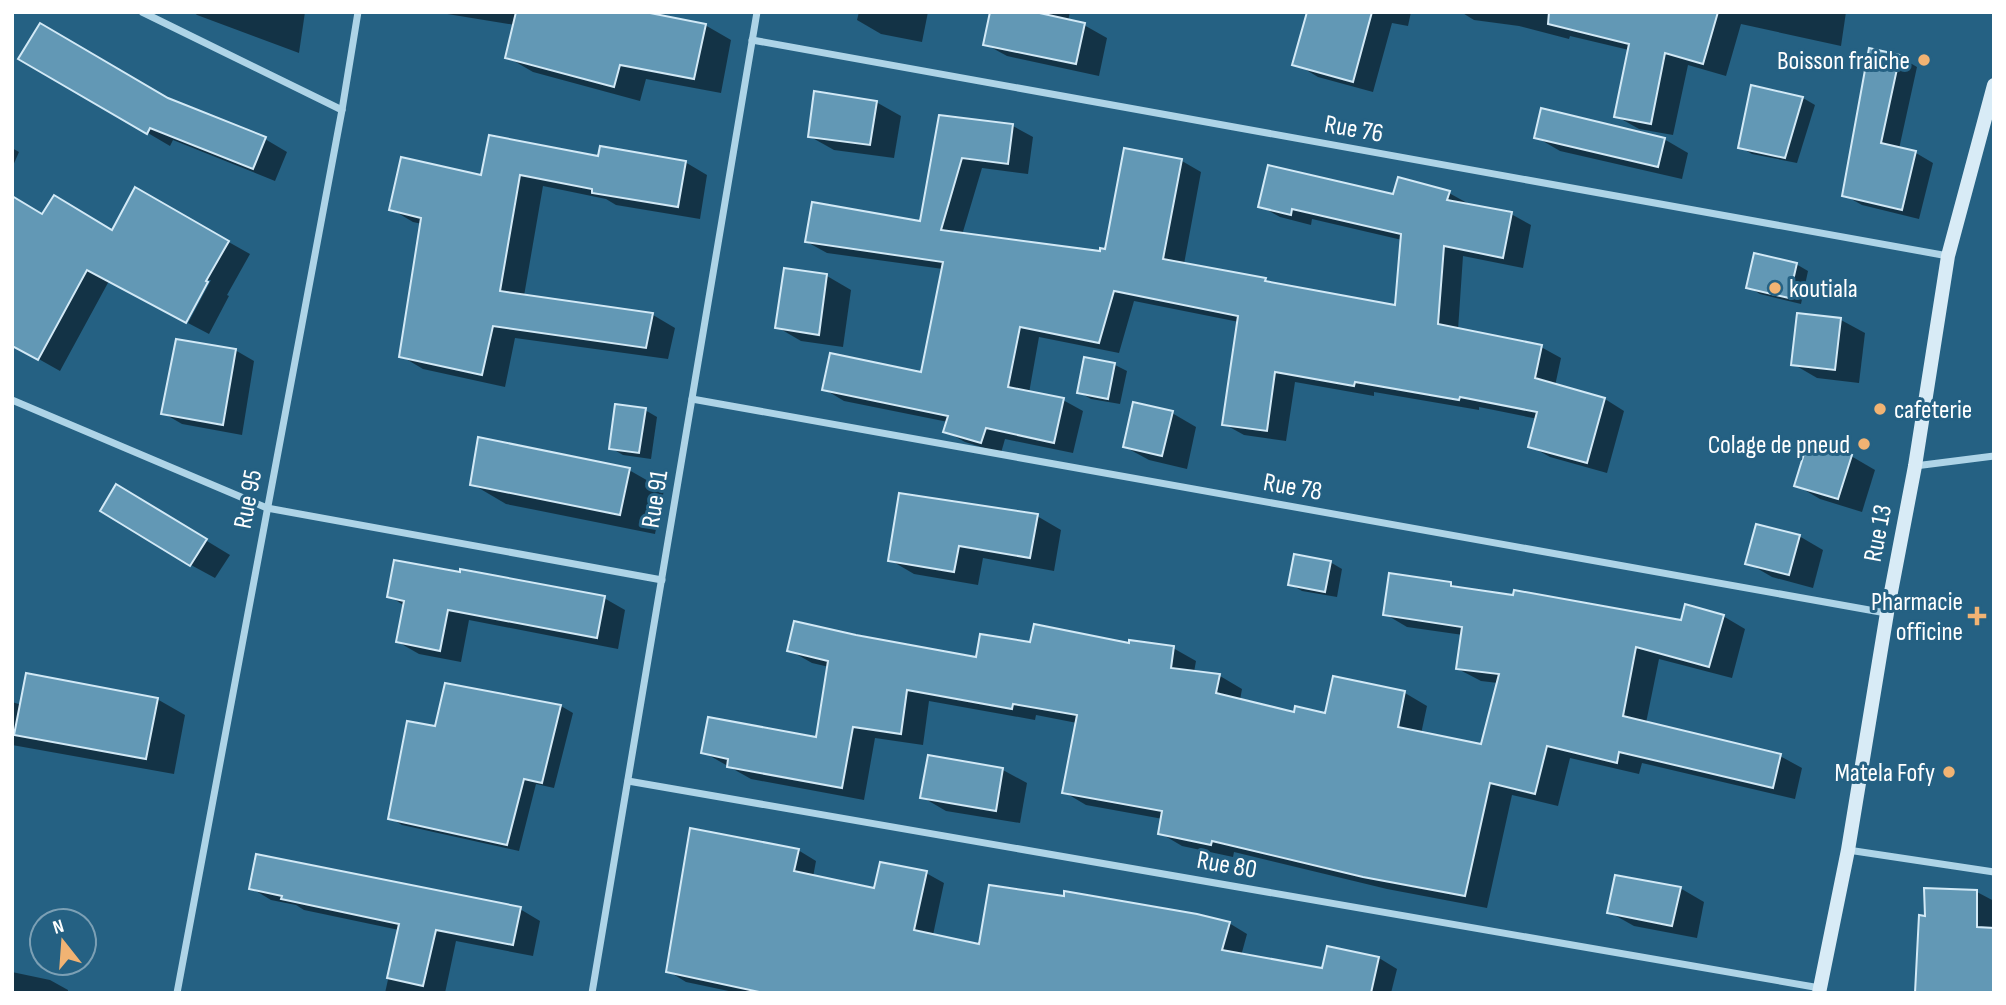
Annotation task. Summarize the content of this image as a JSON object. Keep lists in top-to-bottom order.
{
  "streets": {
    "street": [
      "Rue 76",
      "Rue 78",
      "Rue 95",
      "Rue 91",
      "Rue 13",
      "Rue 80"
    ]
  },
  "crossings": [
    ["Rue 76", "Rue 91"],
    ["Rue 76", "Rue 13"],
    ["Rue 78", "Rue 91"],
    ["Rue 78", "Rue 13"],
    ["Rue 91", "Rue 80"],
    ["Rue 13", "Rue 80"]
  ],
  "places": {
    "other": [
      "Boisson fraiche",
      "koutiala",
      "cafeterie",
      "Colage de pneud",
      "Matela Fofy"
    ],
    "health": ["Pharmacie officine"]
  },
  "north": "top"
}
